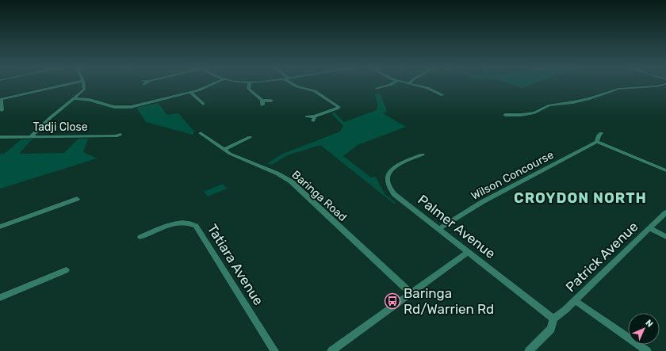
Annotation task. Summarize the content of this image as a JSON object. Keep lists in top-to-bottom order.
{
  "streets": {
    "street": [
      "Tadji Close",
      "Wilson Concourse",
      "Baringa Road",
      "Palmer Avenue",
      "Patrick Avenue",
      "Tatiara Avenue"
    ]
  },
  "crossings": [
    ["Wilson Concourse", "Palmer Avenue"],
    ["Palmer Avenue", "Patrick Avenue"]
  ],
  "districts": ["CROYDON NORTH"],
  "places": {
    "bus stop": ["Baringa Rd/Warrien Rd"]
  },
  "north": "top right"
}
